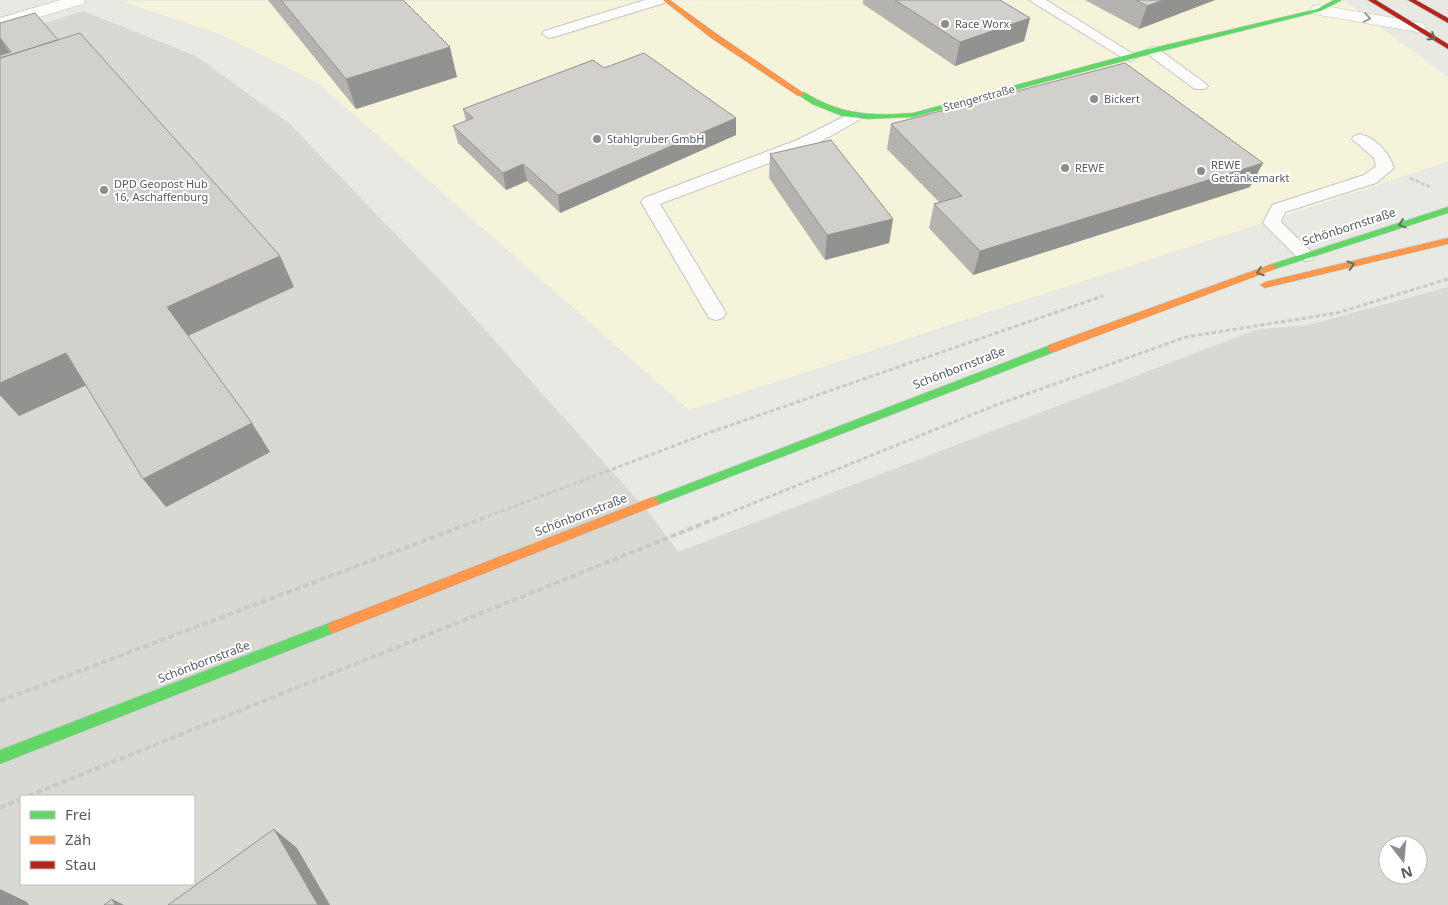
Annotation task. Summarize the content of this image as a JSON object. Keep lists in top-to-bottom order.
{
  "streets": {
    "main road": ["Stengerstraße", "Schönbornstraße"]
  },
  "places": [
    "Race Worx",
    "Bickert",
    "Stahlgruber GmbH",
    "REWE",
    "REWE Getränkemarkt",
    "DPD Geopost Hub 16, Aschaffenburg"
  ],
  "legend": ["Frei", "Zäh", "Stau"],
  "north": "bottom"
}
